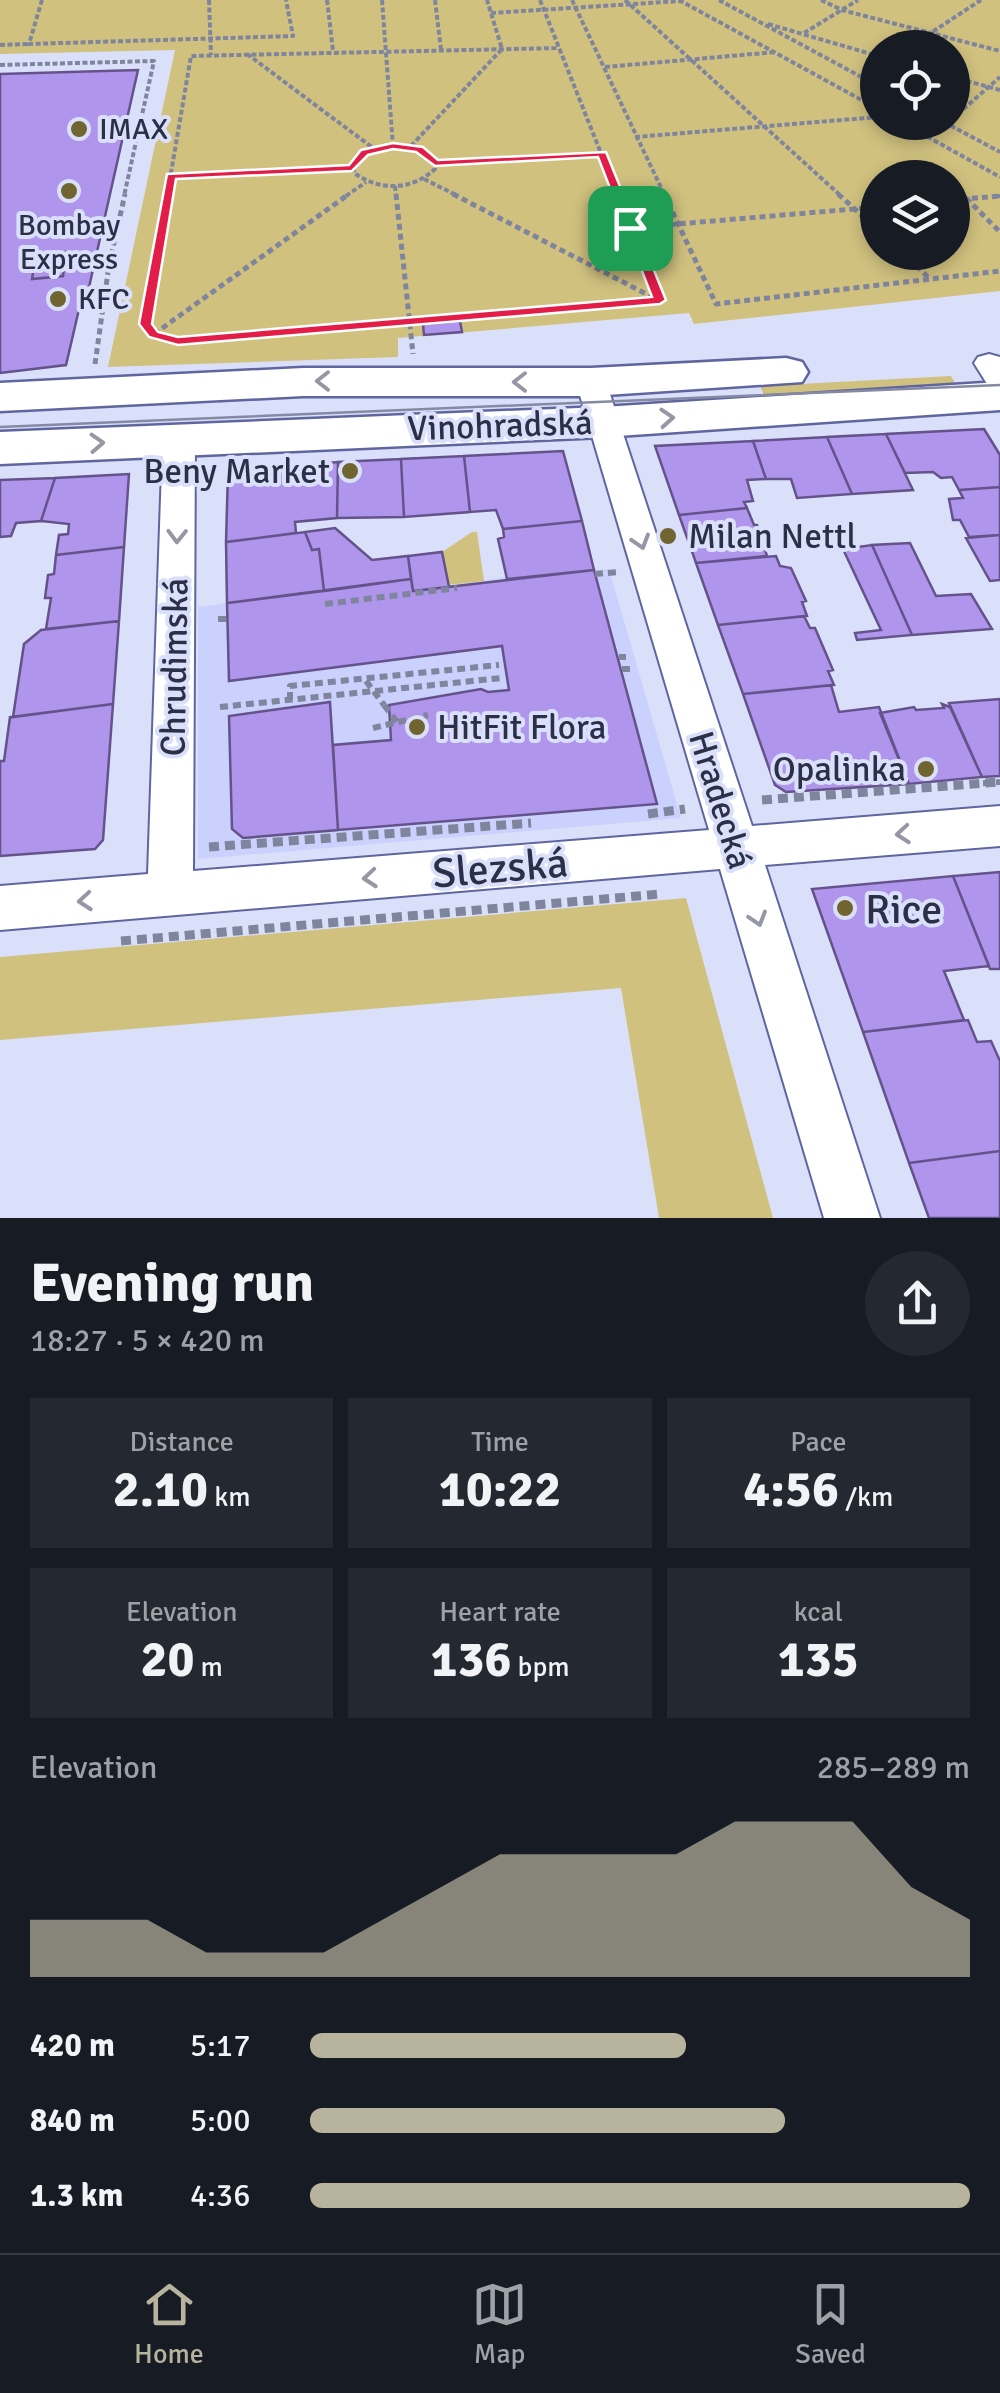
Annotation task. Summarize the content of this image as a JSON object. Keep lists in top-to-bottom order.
{
  "streets": {
    "main road": ["Vinohradská"],
    "street": ["Chrudimská", "Hradecká", "Slezská"]
  },
  "crossings": [
    ["Vinohradská", "Chrudimská"],
    ["Vinohradská", "Hradecká"],
    ["Chrudimská", "Slezská"],
    ["Hradecká", "Slezská"]
  ],
  "one_way": ["Chrudimská", "Hradecká", "Slezská"],
  "places": [
    "IMAX",
    "Bombay Express",
    "KFC",
    "Beny Market",
    "Milan Nettl",
    "HitFit Flora",
    "Opalinka",
    "Rice"
  ],
  "page": {
    "heading": ["Evening run", "18:27 · 5 × 420 m"],
    "stats": [
      ["Distance", "2.10 km"],
      ["Time", "10:22"],
      ["Pace", "4:56 /km"],
      ["Elevation", "20 m"],
      ["Heart rate", "136 bpm"],
      ["kcal", "135"]
    ],
    "chart": ["Elevation", "285–289 m"],
    "list": [
      {
        "name": "420 m",
        "note": "5:17"
      },
      {
        "name": "840 m",
        "note": "5:00"
      },
      {
        "name": "1.3 km",
        "note": "4:36"
      }
    ],
    "tabs": ["Home", "Map", "Saved"]
  }
}
